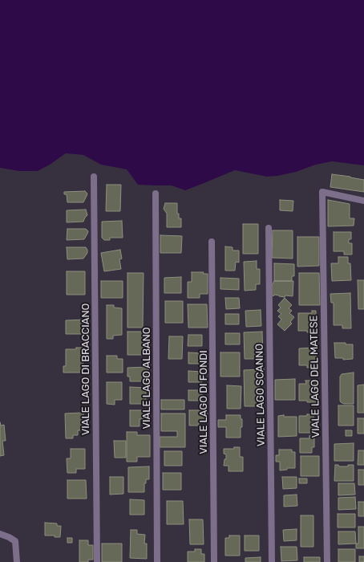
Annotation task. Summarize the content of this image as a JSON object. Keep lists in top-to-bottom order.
{
  "streets": {
    "street": [
      "VIALE LAGO DI BRACCIANO",
      "VIALE LAGO DEL MATESE",
      "VIALE LAGO ALBANO",
      "VIALE LAGO SCANNO",
      "VIALE LAGO DI FONDI"
    ]
  }
}
